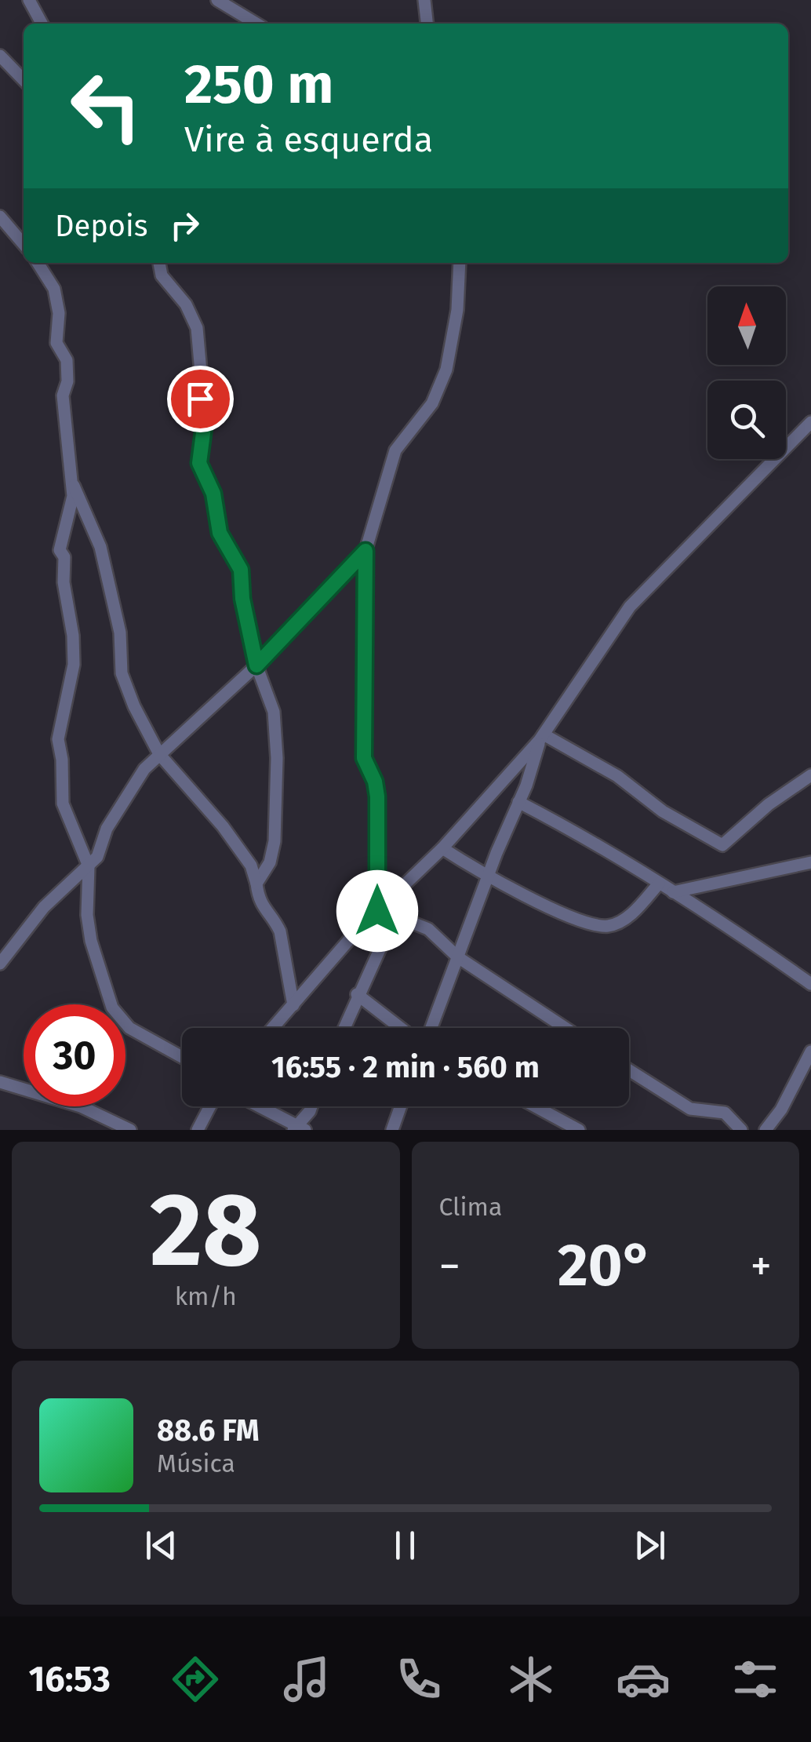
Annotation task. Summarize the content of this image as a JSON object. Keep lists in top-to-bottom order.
{
  "north": "top",
  "page": {
    "turn": ["250 m", "Vire à esquerda"],
    "then": "Depois",
    "limit": "30",
    "trip": "16:55 · 2 min · 560 m",
    "tile": [
      ["28", "km/h"],
      "Clima"
    ],
    "heat": ["−", "20°", "+"],
    "song": ["88.6 FM", "Música"],
    "tabs": "16:53"
  }
}
